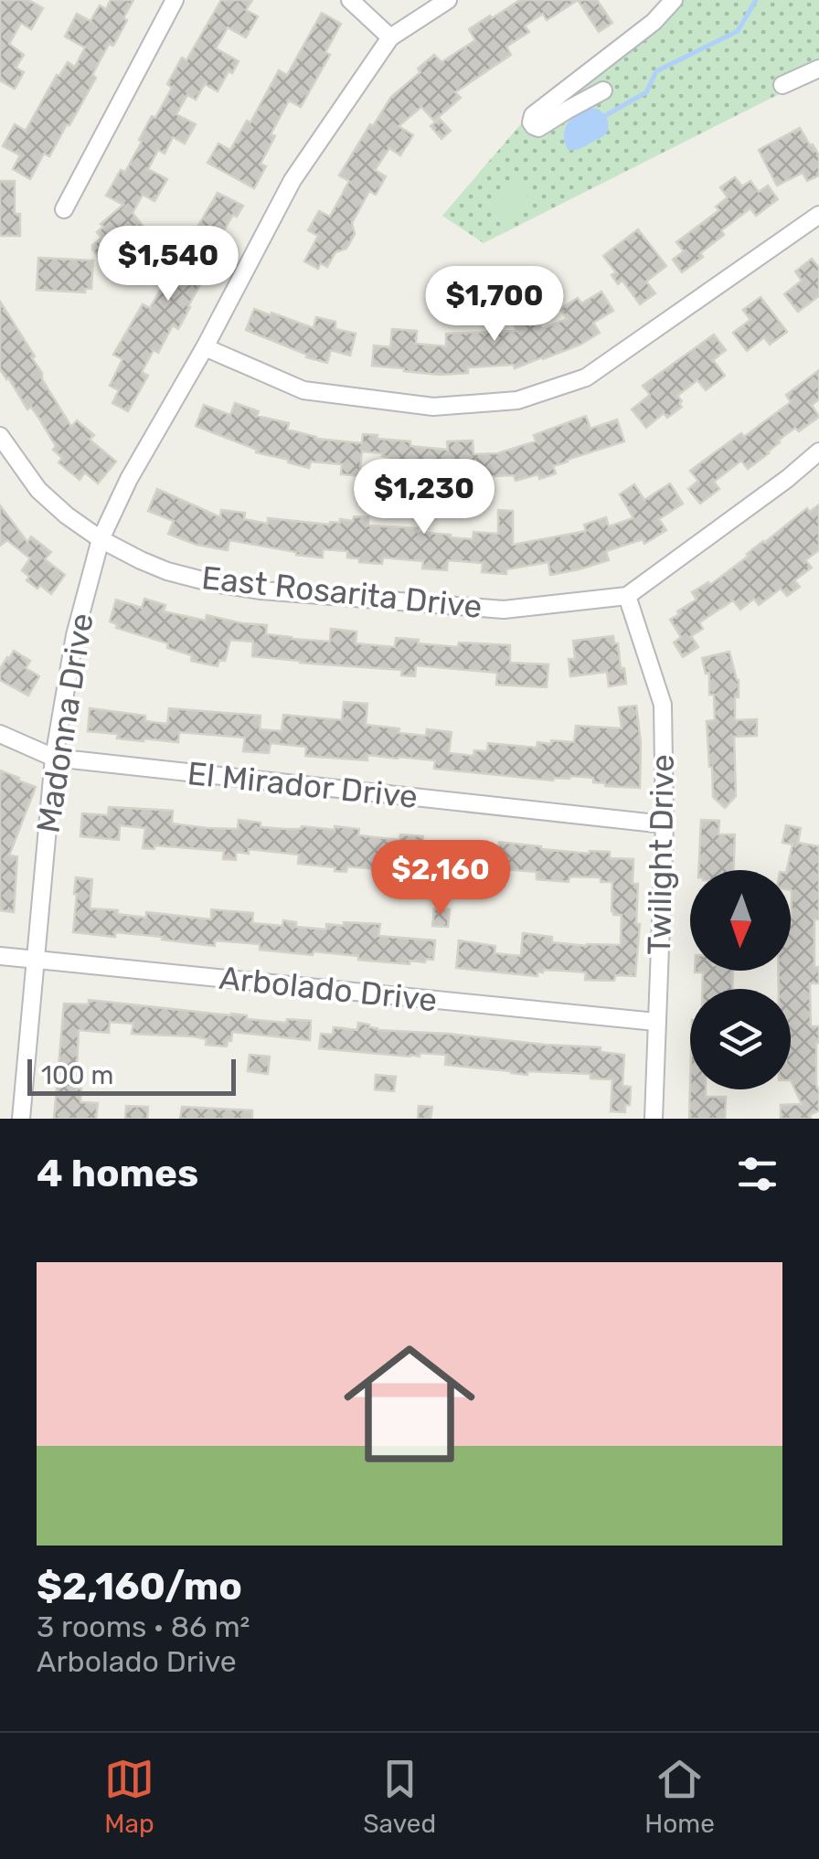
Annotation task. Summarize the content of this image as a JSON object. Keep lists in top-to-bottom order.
{
  "streets": {
    "street": [
      "East Rosarita Drive",
      "Madonna Drive",
      "El Mirador Drive",
      "Twilight Drive",
      "Arbolado Drive"
    ]
  },
  "crossings": [
    ["East Rosarita Drive", "Madonna Drive"],
    ["East Rosarita Drive", "Twilight Drive"],
    ["Madonna Drive", "El Mirador Drive"],
    ["Madonna Drive", "Arbolado Drive"],
    ["El Mirador Drive", "Twilight Drive"],
    ["Twilight Drive", "Arbolado Drive"]
  ],
  "scale_bar": "100 m",
  "north": "bottom",
  "page": {
    "price": [
      "$1,540",
      "$1,700",
      "$1,230",
      "$2,160"
    ],
    "scale": "100 m",
    "heading": "4 homes",
    "list": [
      {
        "name": "$2,160/mo",
        "note": "3 rooms · 86 m² · Arbolado Drive"
      }
    ],
    "tabs": ["Map", "Saved", "Home"]
  }
}
